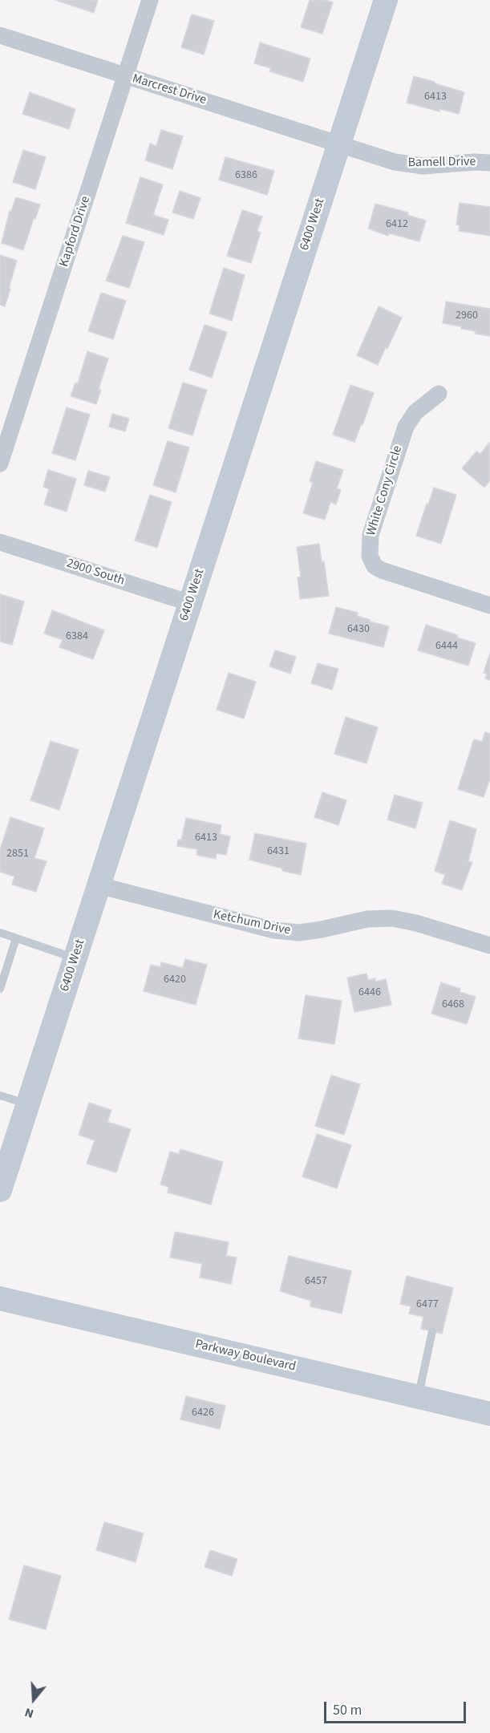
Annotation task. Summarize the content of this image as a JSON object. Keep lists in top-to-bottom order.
{
  "streets": {
    "street": [
      "Marcrest Drive",
      "Bamell Drive",
      "6400 West",
      "Kapford Drive",
      "White Cony Circle",
      "2900 South",
      "Ketchum Drive",
      "Parkway Boulevard"
    ]
  },
  "crossings": [
    ["Marcrest Drive", "Bamell Drive"],
    ["Marcrest Drive", "6400 West"],
    ["Marcrest Drive", "Kapford Drive"],
    ["Bamell Drive", "6400 West"],
    ["6400 West", "2900 South"],
    ["6400 West", "Ketchum Drive"]
  ],
  "house_numbers": [
    "6413",
    "6386",
    "6412",
    "2960",
    "6430",
    "6384",
    "6444",
    "6413",
    "6431",
    "2851",
    "6420",
    "6446",
    "6468",
    "6457",
    "6477",
    "6426"
  ],
  "scale_bar": "50 m",
  "north": "bottom"
}
